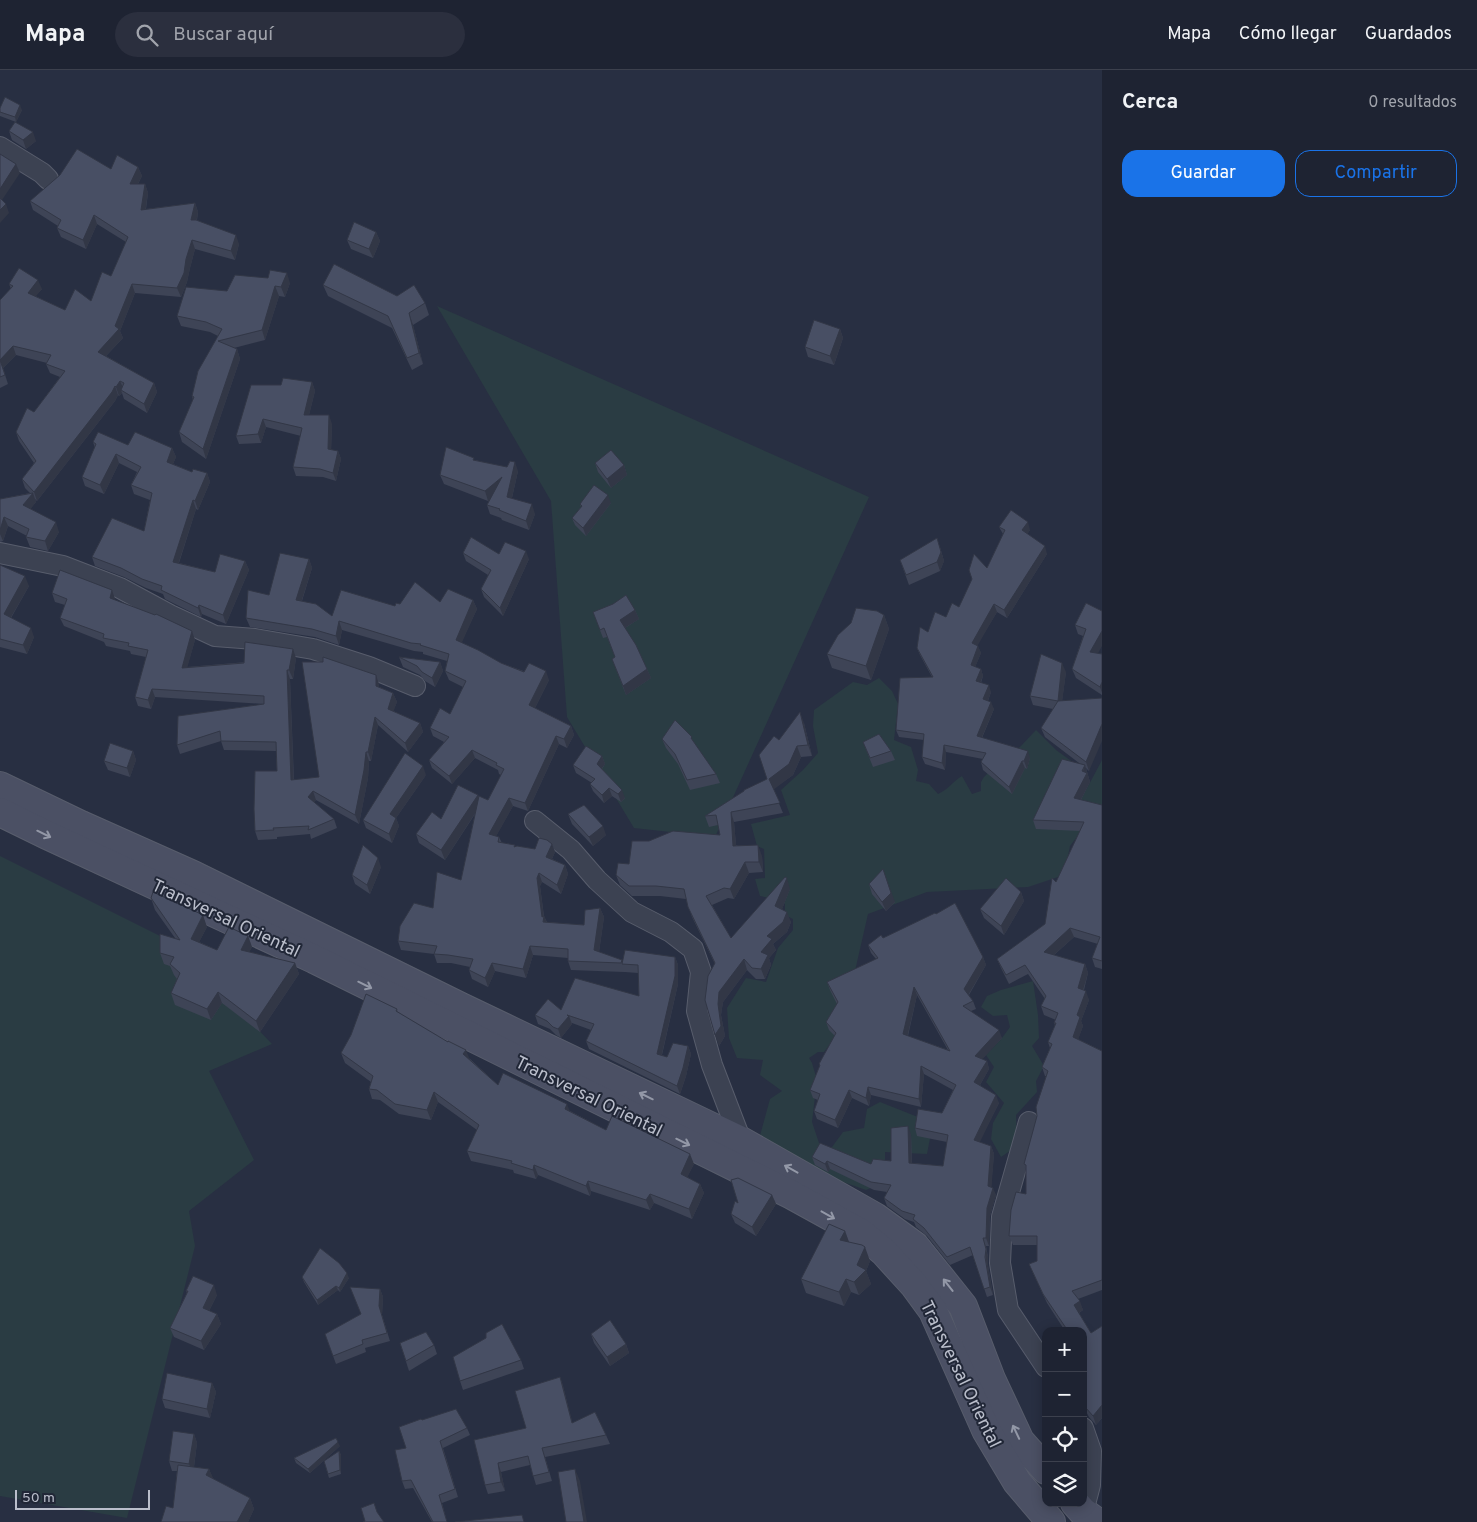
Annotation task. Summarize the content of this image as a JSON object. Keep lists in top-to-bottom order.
{
  "streets": {
    "main road": ["Transversal Oriental"]
  },
  "scale_bar": "50 m",
  "page": {
    "header": "Mapa",
    "search": "Buscar aquí",
    "nav": ["Mapa", "Cómo llegar", "Guardados"],
    "heading": ["Cerca", "0 resultados"],
    "buttons": ["Guardar", "Compartir"],
    "map_buttons": ["+", "−"],
    "scale": "50 m"
  }
}
